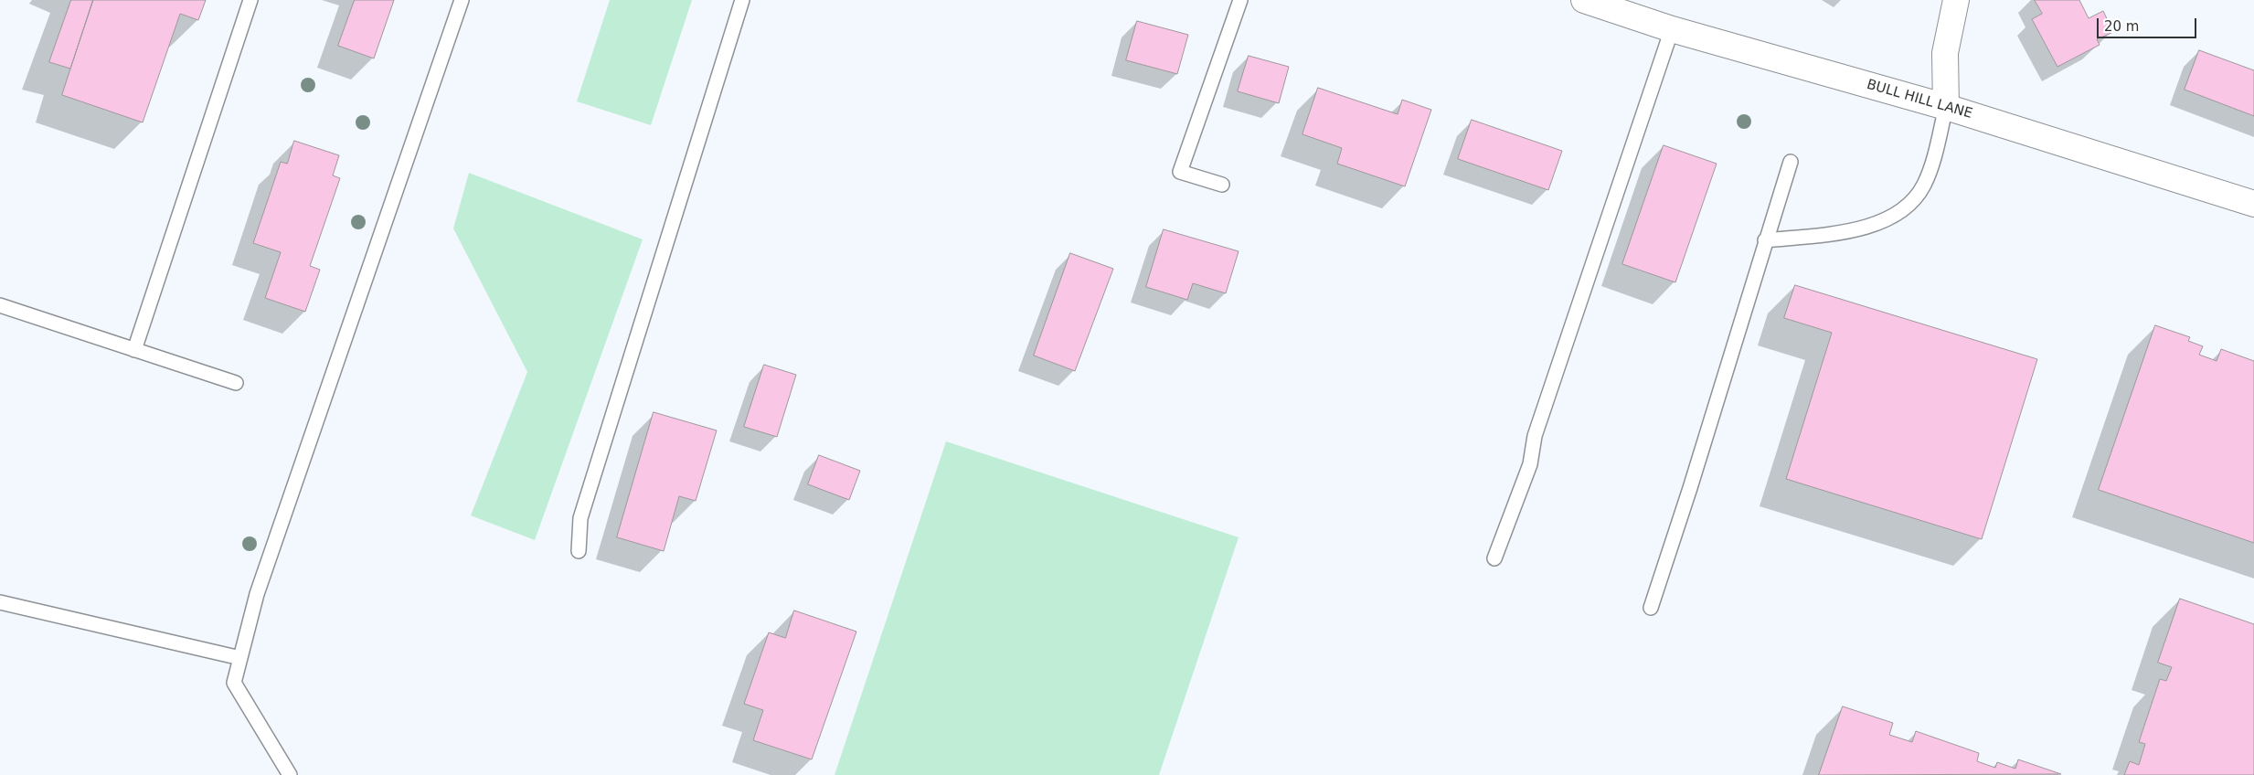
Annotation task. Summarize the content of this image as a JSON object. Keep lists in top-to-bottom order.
{
  "streets": {
    "main road": ["BULL HILL LANE"]
  },
  "scale_bar": "20 m"
}
